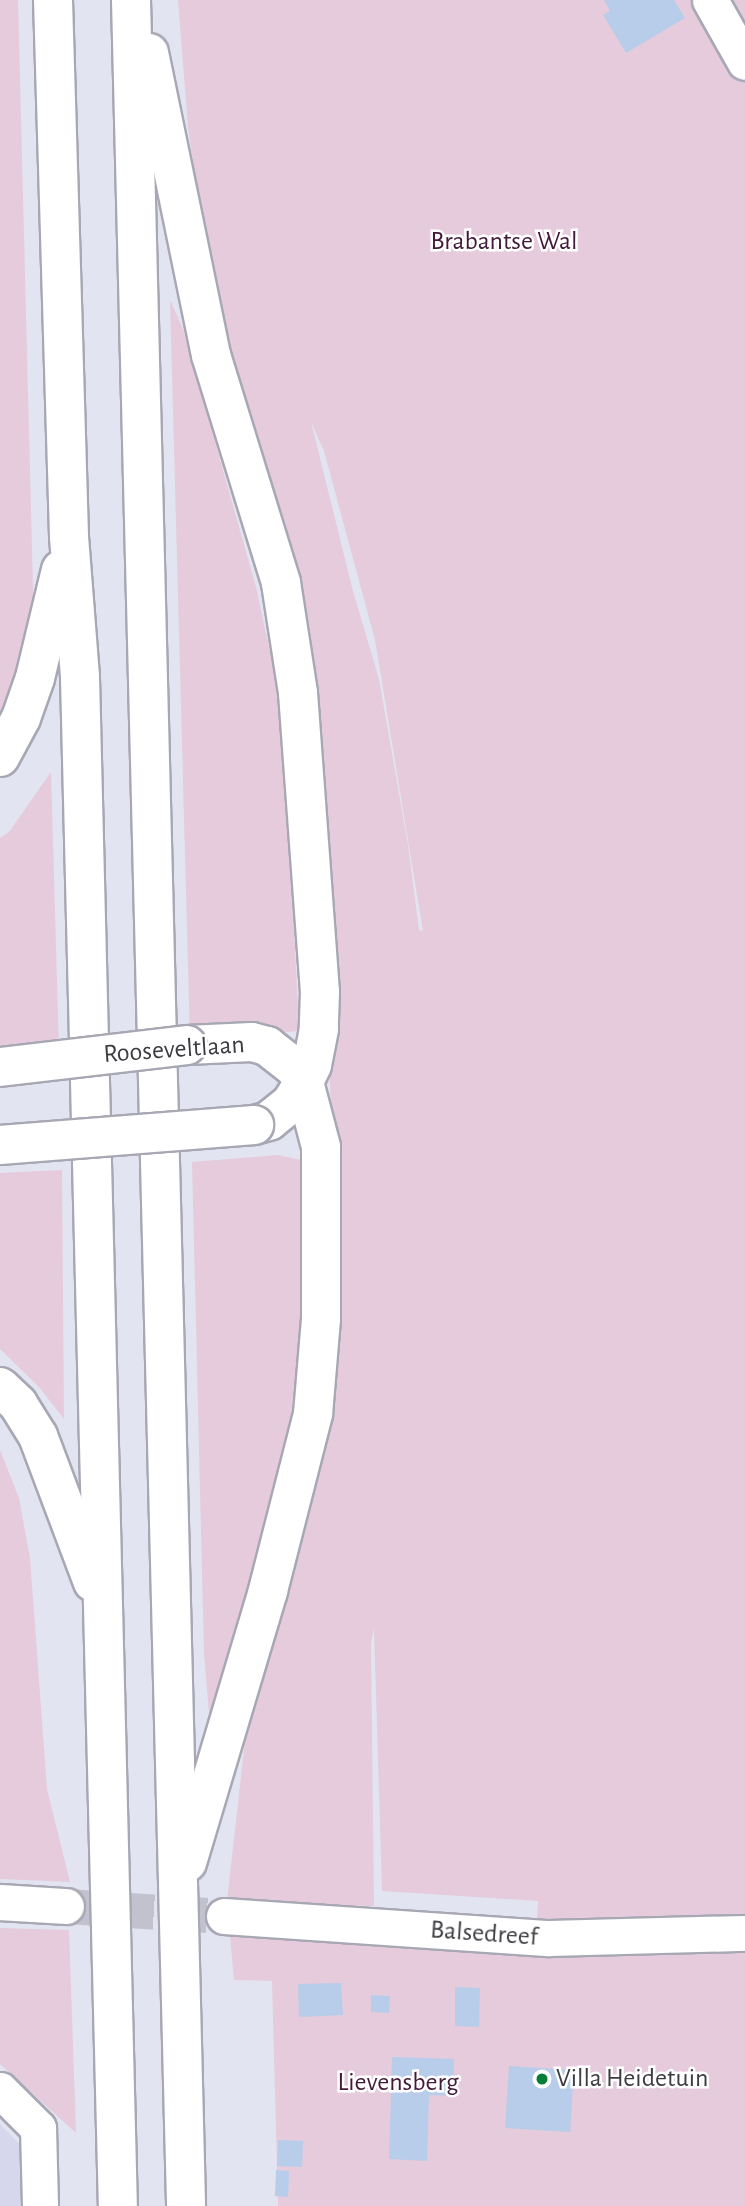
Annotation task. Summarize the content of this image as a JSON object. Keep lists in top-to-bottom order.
{
  "streets": {
    "main road": ["Rooseveltlaan"],
    "street": ["Balsedreef"]
  },
  "parks": ["Brabantse Wal", "Lievensberg"],
  "places": ["Villa Heidetuin"]
}
